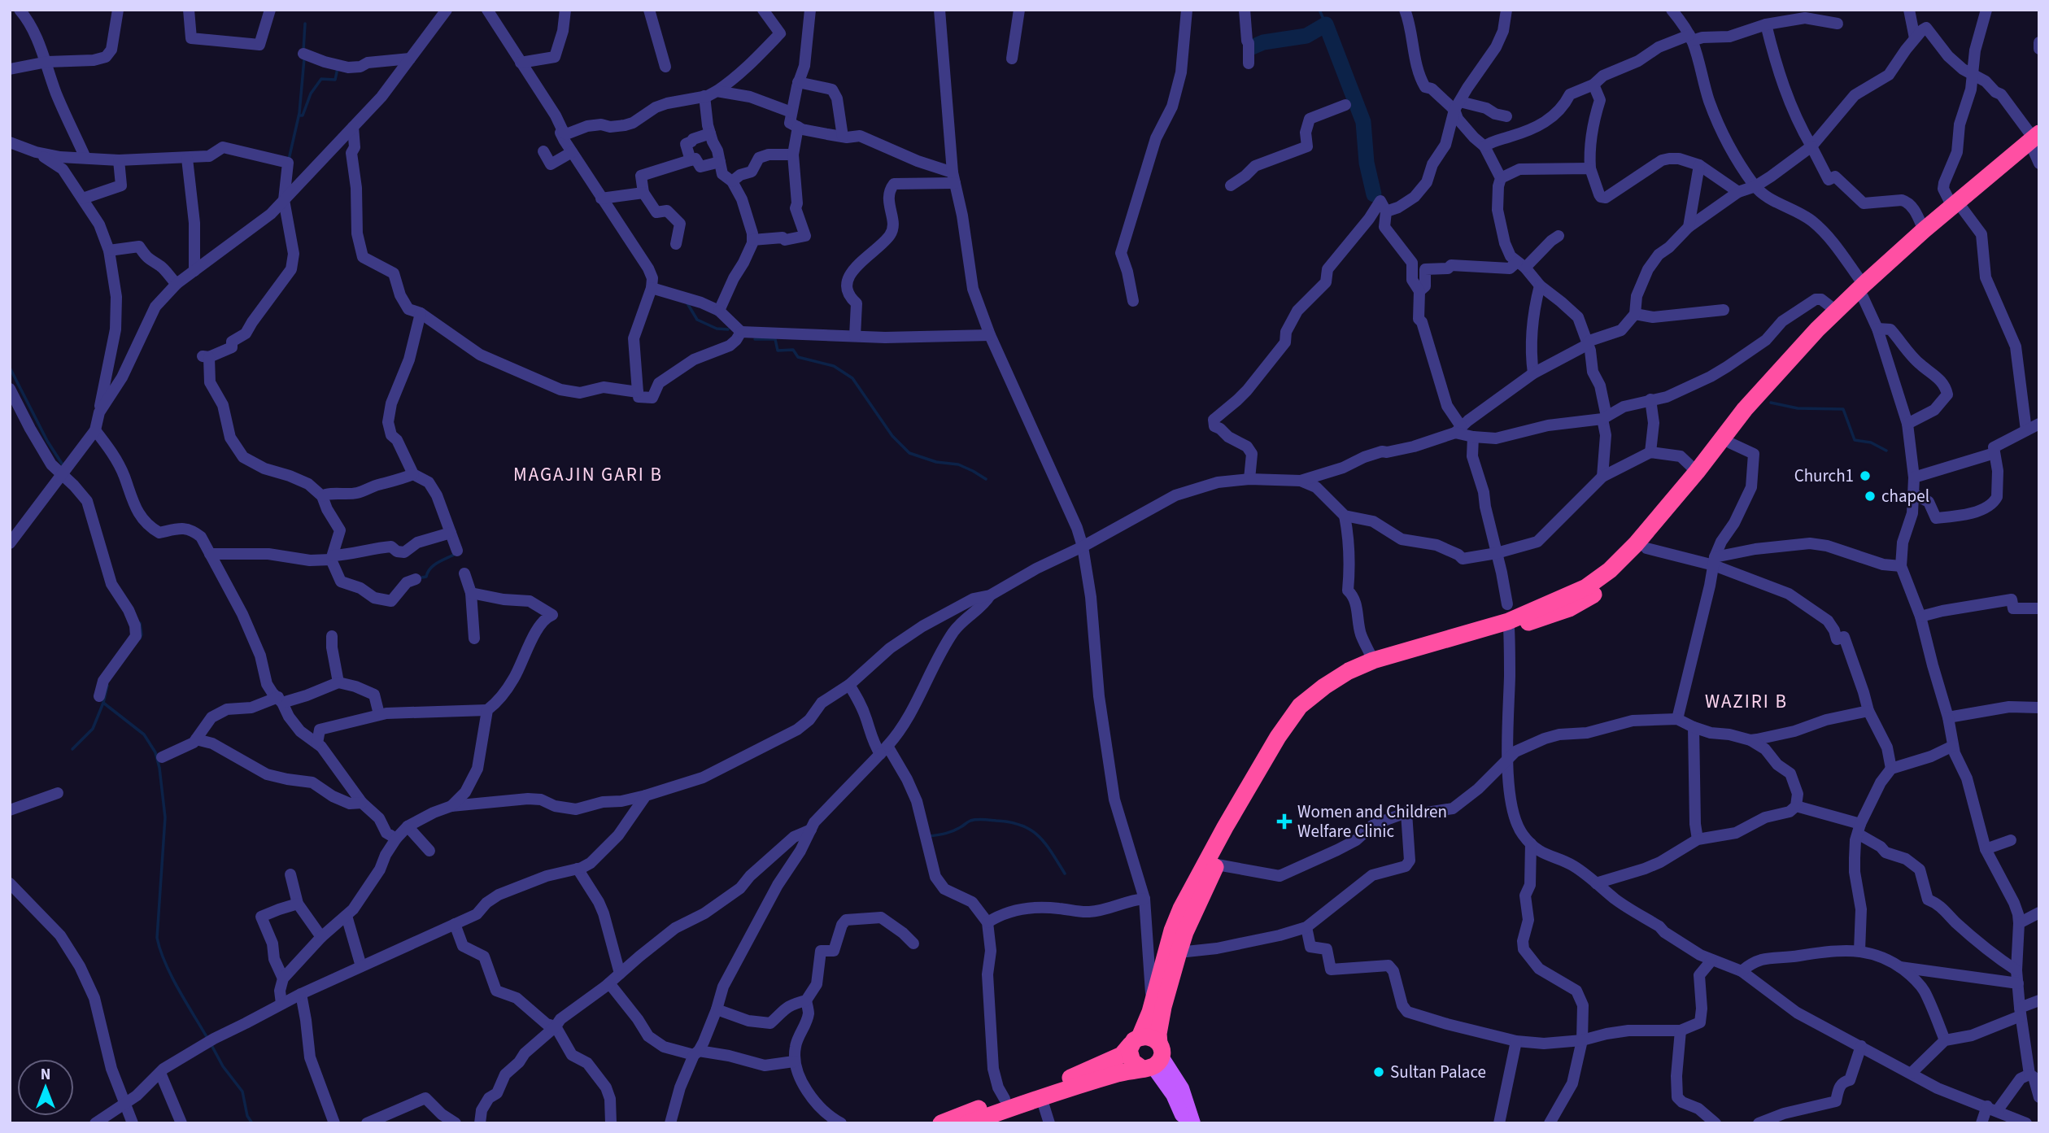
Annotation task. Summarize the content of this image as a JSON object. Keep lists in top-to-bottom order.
{
  "districts": ["MAGAJIN GARI B", "WAZIRI B"],
  "places": {
    "other": ["Church1", "chapel", "Sultan Palace"],
    "health": ["Women and Children Welfare Clinic"]
  },
  "north": "top"
}
